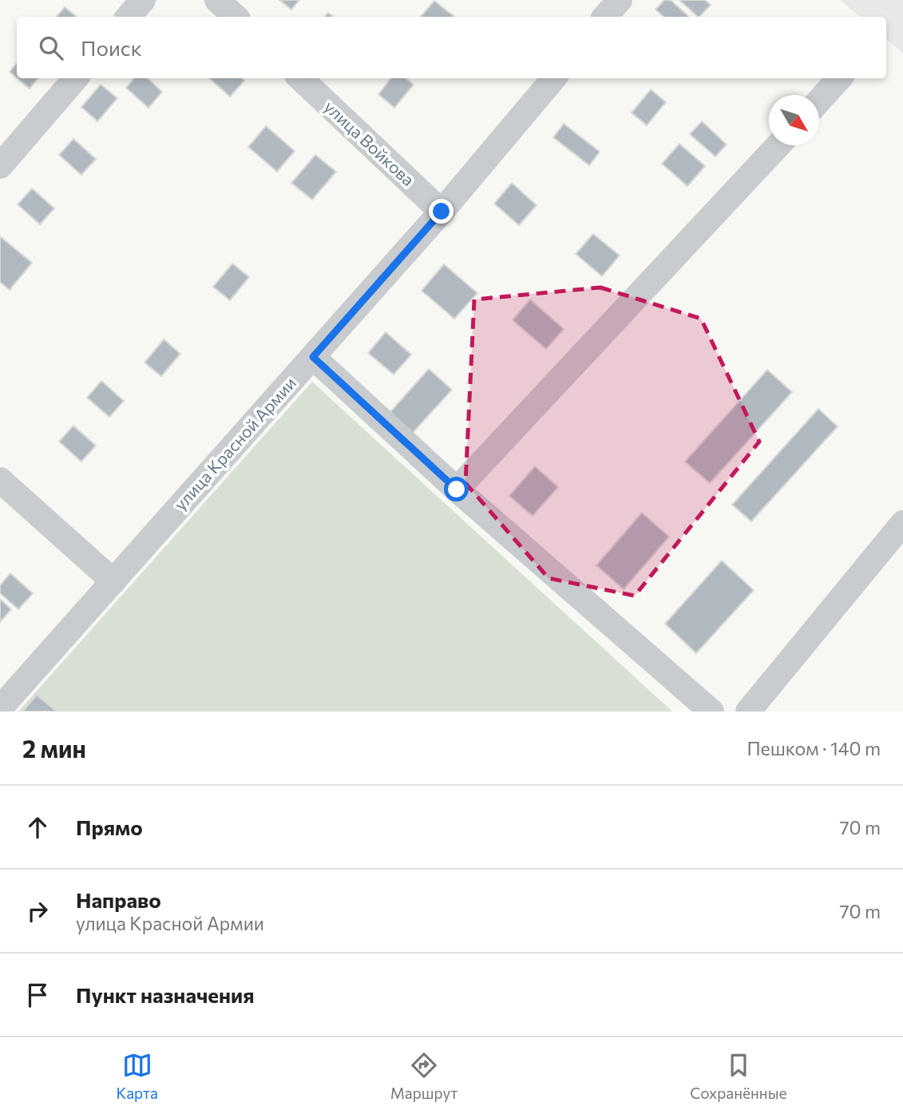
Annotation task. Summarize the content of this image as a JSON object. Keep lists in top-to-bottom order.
{
  "streets": {
    "street": ["улица Войкова", "улица Красной Армии"]
  },
  "crossings": [
    ["улица Войкова", "улица Красной Армии"]
  ],
  "north": "bottom right",
  "page": {
    "search": "Поиск",
    "heading": ["2 мин", "Пешком · 140 m"],
    "list": [
      ["Прямо", "70 m"],
      ["Направо", "улица Красной Армии", "70 m"],
      "Пункт назначения"
    ],
    "nav": ["Карта", "Маршрут", "Сохранённые"]
  }
}
